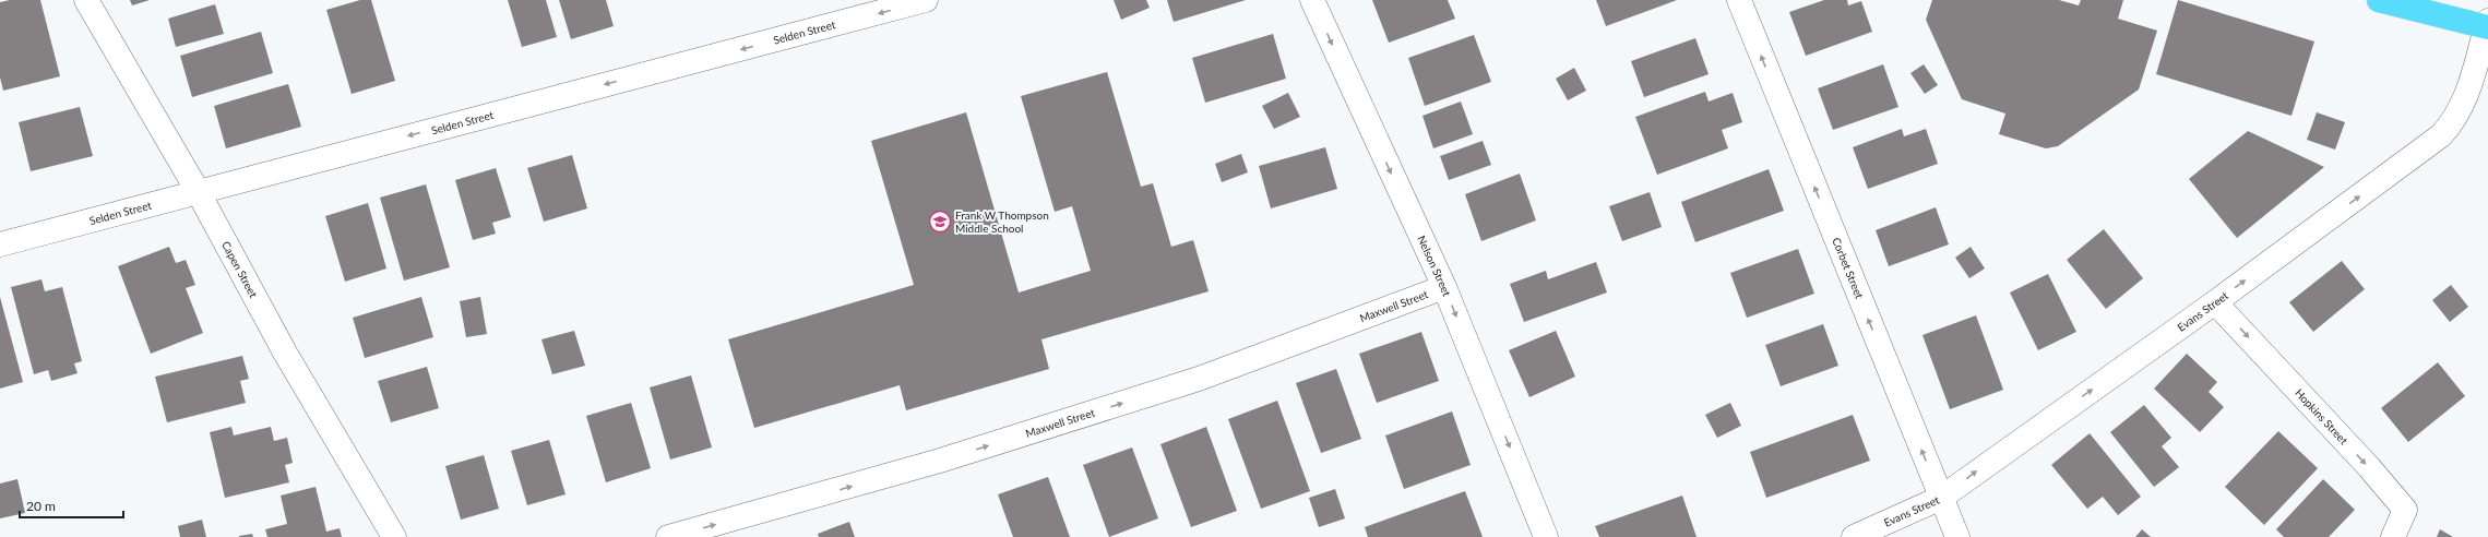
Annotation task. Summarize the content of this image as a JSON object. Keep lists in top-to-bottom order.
{
  "streets": {
    "street": [
      "Selden Street",
      "Nelson Street",
      "Capen Street",
      "Corbet Street",
      "Maxwell Street",
      "Evans Street",
      "Hopkins Street"
    ]
  },
  "crossings": [
    ["Selden Street", "Capen Street"],
    ["Nelson Street", "Maxwell Street"],
    ["Corbet Street", "Evans Street"],
    ["Evans Street", "Hopkins Street"]
  ],
  "one_way": [
    "Selden Street",
    "Nelson Street",
    "Corbet Street",
    "Maxwell Street",
    "Evans Street",
    "Hopkins Street"
  ],
  "places": {
    "school or university": ["Frank W Thompson Middle School"]
  },
  "scale_bar": "20 m"
}
